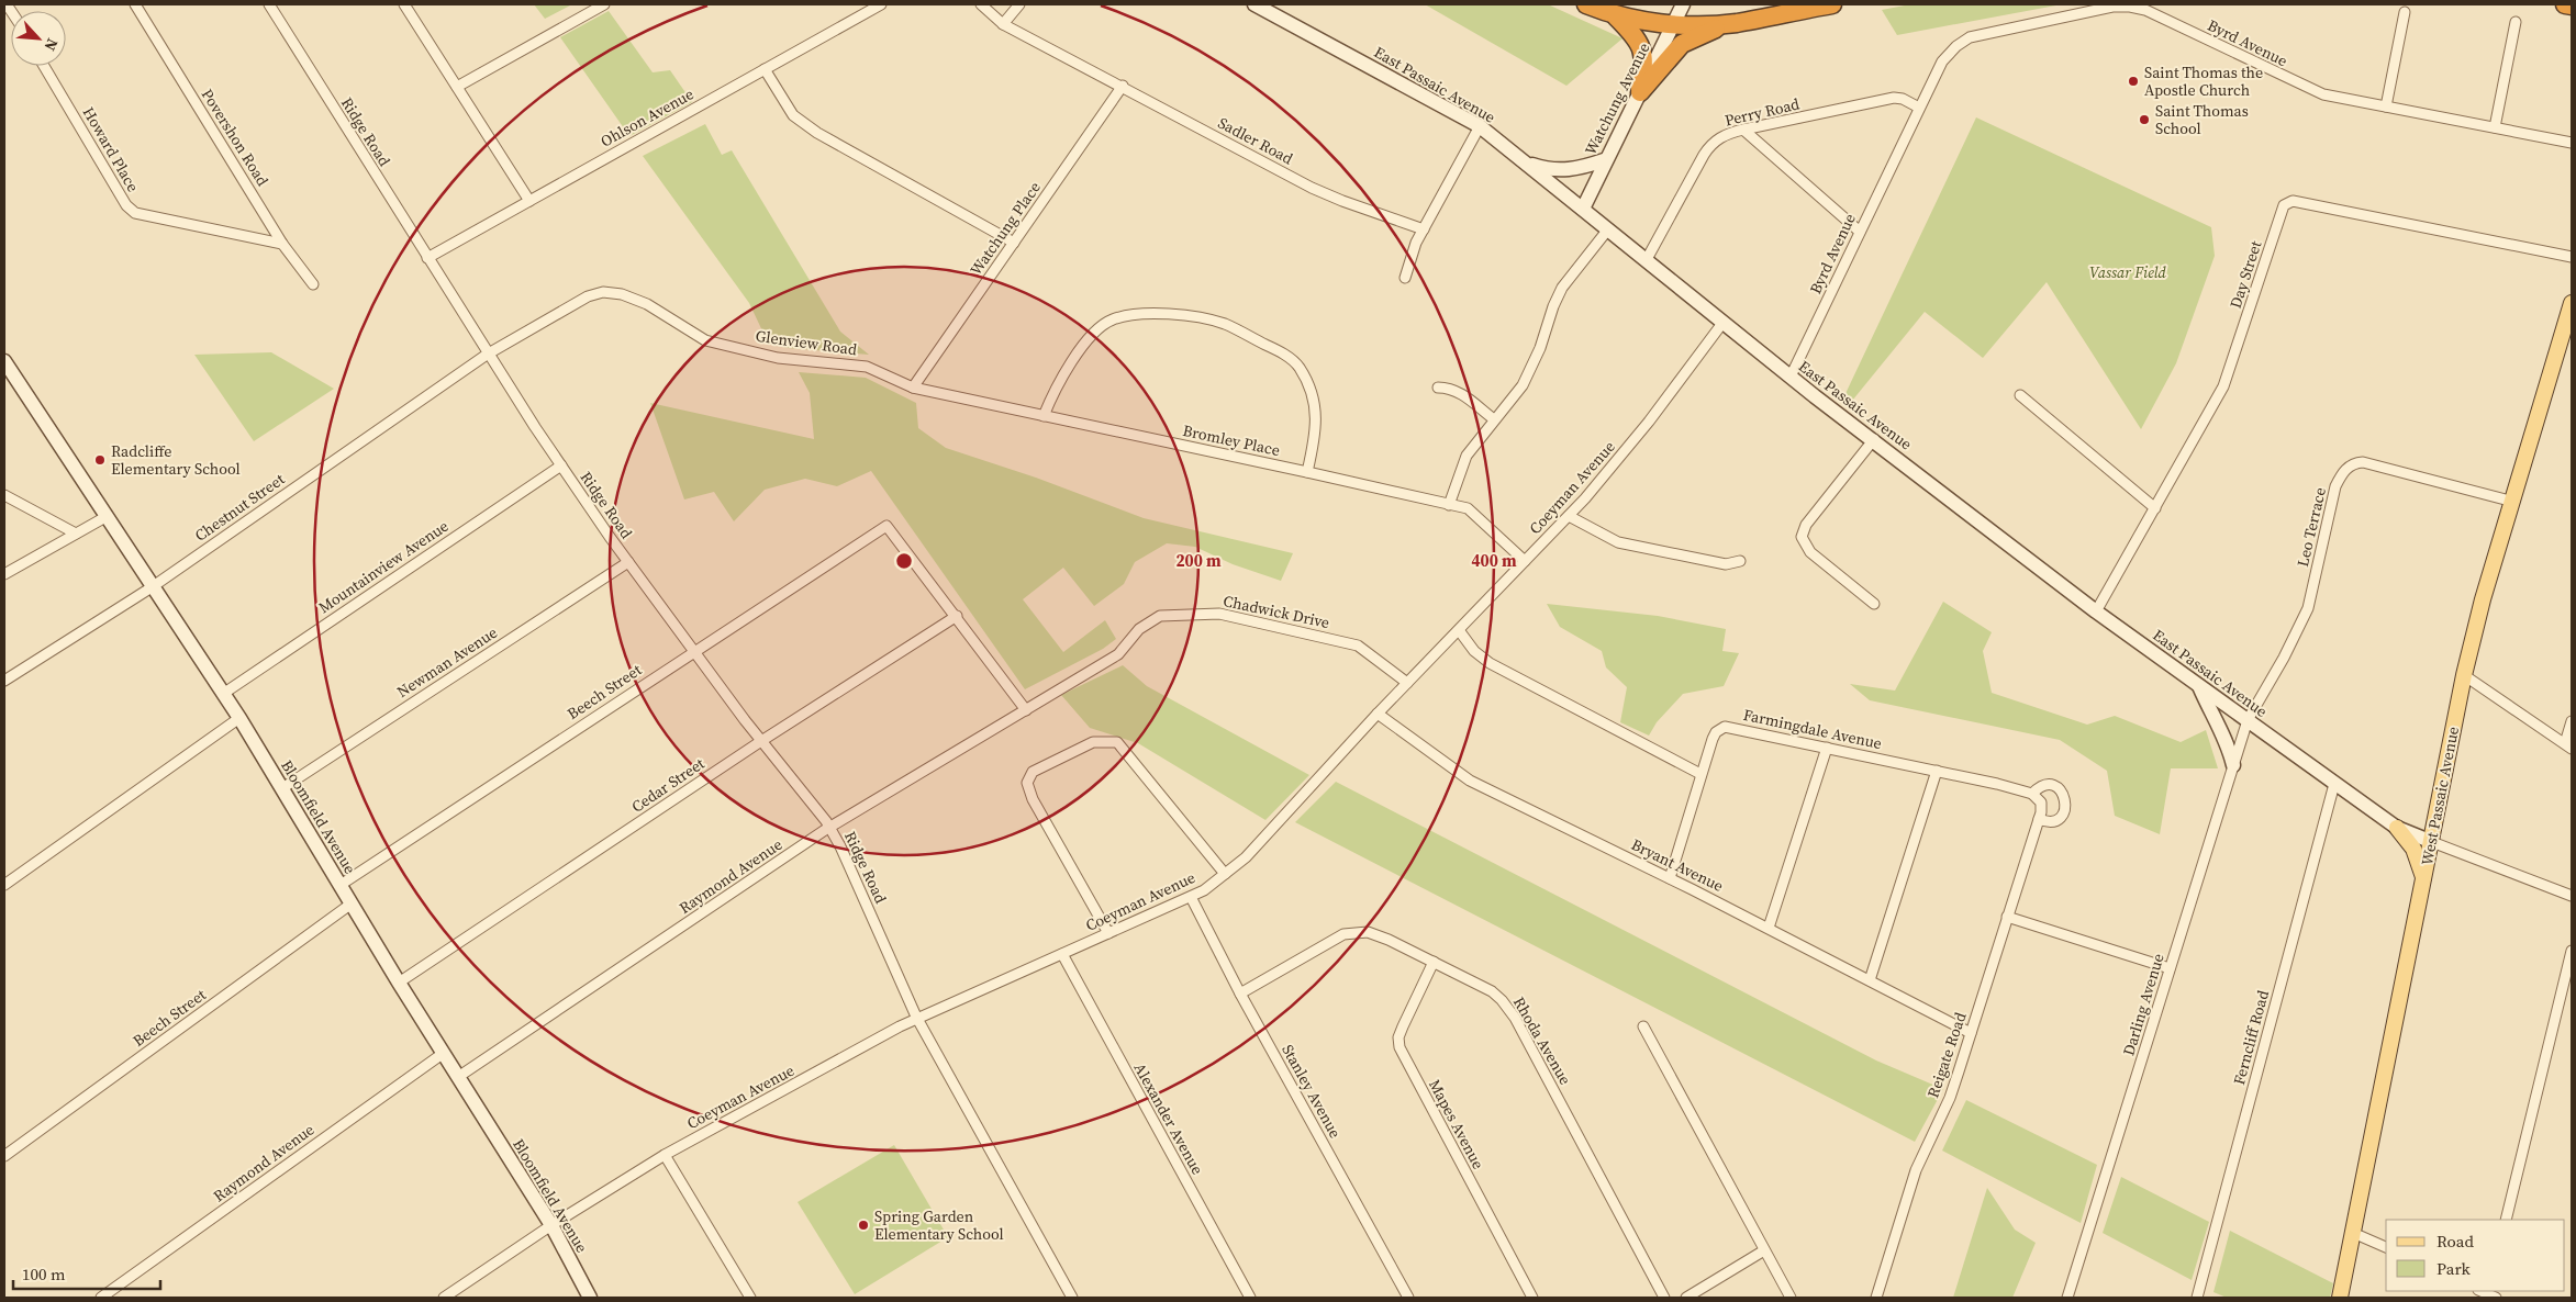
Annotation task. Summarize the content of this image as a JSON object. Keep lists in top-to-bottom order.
{
  "streets": {
    "main road": [
      "East Passaic Avenue",
      "Watchung Avenue",
      "West Passaic Avenue",
      "Bloomfield Avenue"
    ],
    "street": [
      "Byrd Avenue",
      "Perry Road",
      "Ohlson Avenue",
      "Ridge Road",
      "Povershon Road",
      "Sadler Road",
      "Howard Place",
      "Watchung Place",
      "Day Street",
      "Glenview Road",
      "Bromley Place",
      "Coeyman Avenue",
      "Chestnut Street",
      "Leo Terrace",
      "Mountainview Avenue",
      "Chadwick Drive",
      "Newman Avenue",
      "Beech Street",
      "Farmingdale Avenue",
      "Cedar Street",
      "Bryant Avenue",
      "Raymond Avenue",
      "Darling Avenue",
      "Ferncliff Road",
      "Rhoda Avenue",
      "Reigate Road",
      "Stanley Avenue",
      "Alexander Avenue",
      "Mapes Avenue"
    ]
  },
  "crossings": [
    ["Byrd Avenue", "East Passaic Avenue"],
    ["Byrd Avenue", "Perry Road"],
    ["East Passaic Avenue", "Watchung Avenue"],
    ["East Passaic Avenue", "Perry Road"],
    ["East Passaic Avenue", "Day Street"],
    ["East Passaic Avenue", "Coeyman Avenue"],
    ["East Passaic Avenue", "Leo Terrace"],
    ["East Passaic Avenue", "West Passaic Avenue"],
    ["East Passaic Avenue", "Darling Avenue"],
    ["East Passaic Avenue", "Ferncliff Road"],
    ["Ohlson Avenue", "Ridge Road"],
    ["Ridge Road", "Glenview Road"],
    ["Ridge Road", "Coeyman Avenue"],
    ["Ridge Road", "Chestnut Street"],
    ["Ridge Road", "Mountainview Avenue"],
    ["Ridge Road", "Newman Avenue"],
    ["Ridge Road", "Beech Street"],
    ["Ridge Road", "Cedar Street"],
    ["Ridge Road", "Raymond Avenue"],
    ["Povershon Road", "Howard Place"],
    ["Sadler Road", "Watchung Place"],
    ["Watchung Place", "Glenview Road"],
    ["Watchung Place", "Bromley Place"],
    ["Glenview Road", "Bromley Place"],
    ["Glenview Road", "Chestnut Street"],
    ["Bromley Place", "Coeyman Avenue"],
    ["Coeyman Avenue", "Chadwick Drive"],
    ["Coeyman Avenue", "Bloomfield Avenue"],
    ["Coeyman Avenue", "Bryant Avenue"],
    ["Coeyman Avenue", "Stanley Avenue"],
    ["Coeyman Avenue", "Alexander Avenue"],
    ["Chestnut Street", "Bloomfield Avenue"],
    ["Leo Terrace", "West Passaic Avenue"],
    ["Leo Terrace", "Darling Avenue"],
    ["Mountainview Avenue", "Bloomfield Avenue"],
    ["Chadwick Drive", "Raymond Avenue"],
    ["Newman Avenue", "Bloomfield Avenue"],
    ["Beech Street", "Cedar Street"],
    ["Beech Street", "Bloomfield Avenue"],
    ["Farmingdale Avenue", "Bryant Avenue"],
    ["Cedar Street", "Bloomfield Avenue"],
    ["Bloomfield Avenue", "Raymond Avenue"],
    ["Bryant Avenue", "Reigate Road"],
    ["Rhoda Avenue", "Stanley Avenue"],
    ["Rhoda Avenue", "Mapes Avenue"]
  ],
  "parks": ["Vassar Field"],
  "places": [
    "Saint Thomas the Apostle Church",
    "Saint Thomas School",
    "Radcliffe Elementary School",
    "Spring Garden Elementary School"
  ],
  "legend": ["Road", "Park"],
  "scale_bar": "100 m",
  "north": "bottom right",
  "rings": ["200 m", "400 m"]
}
